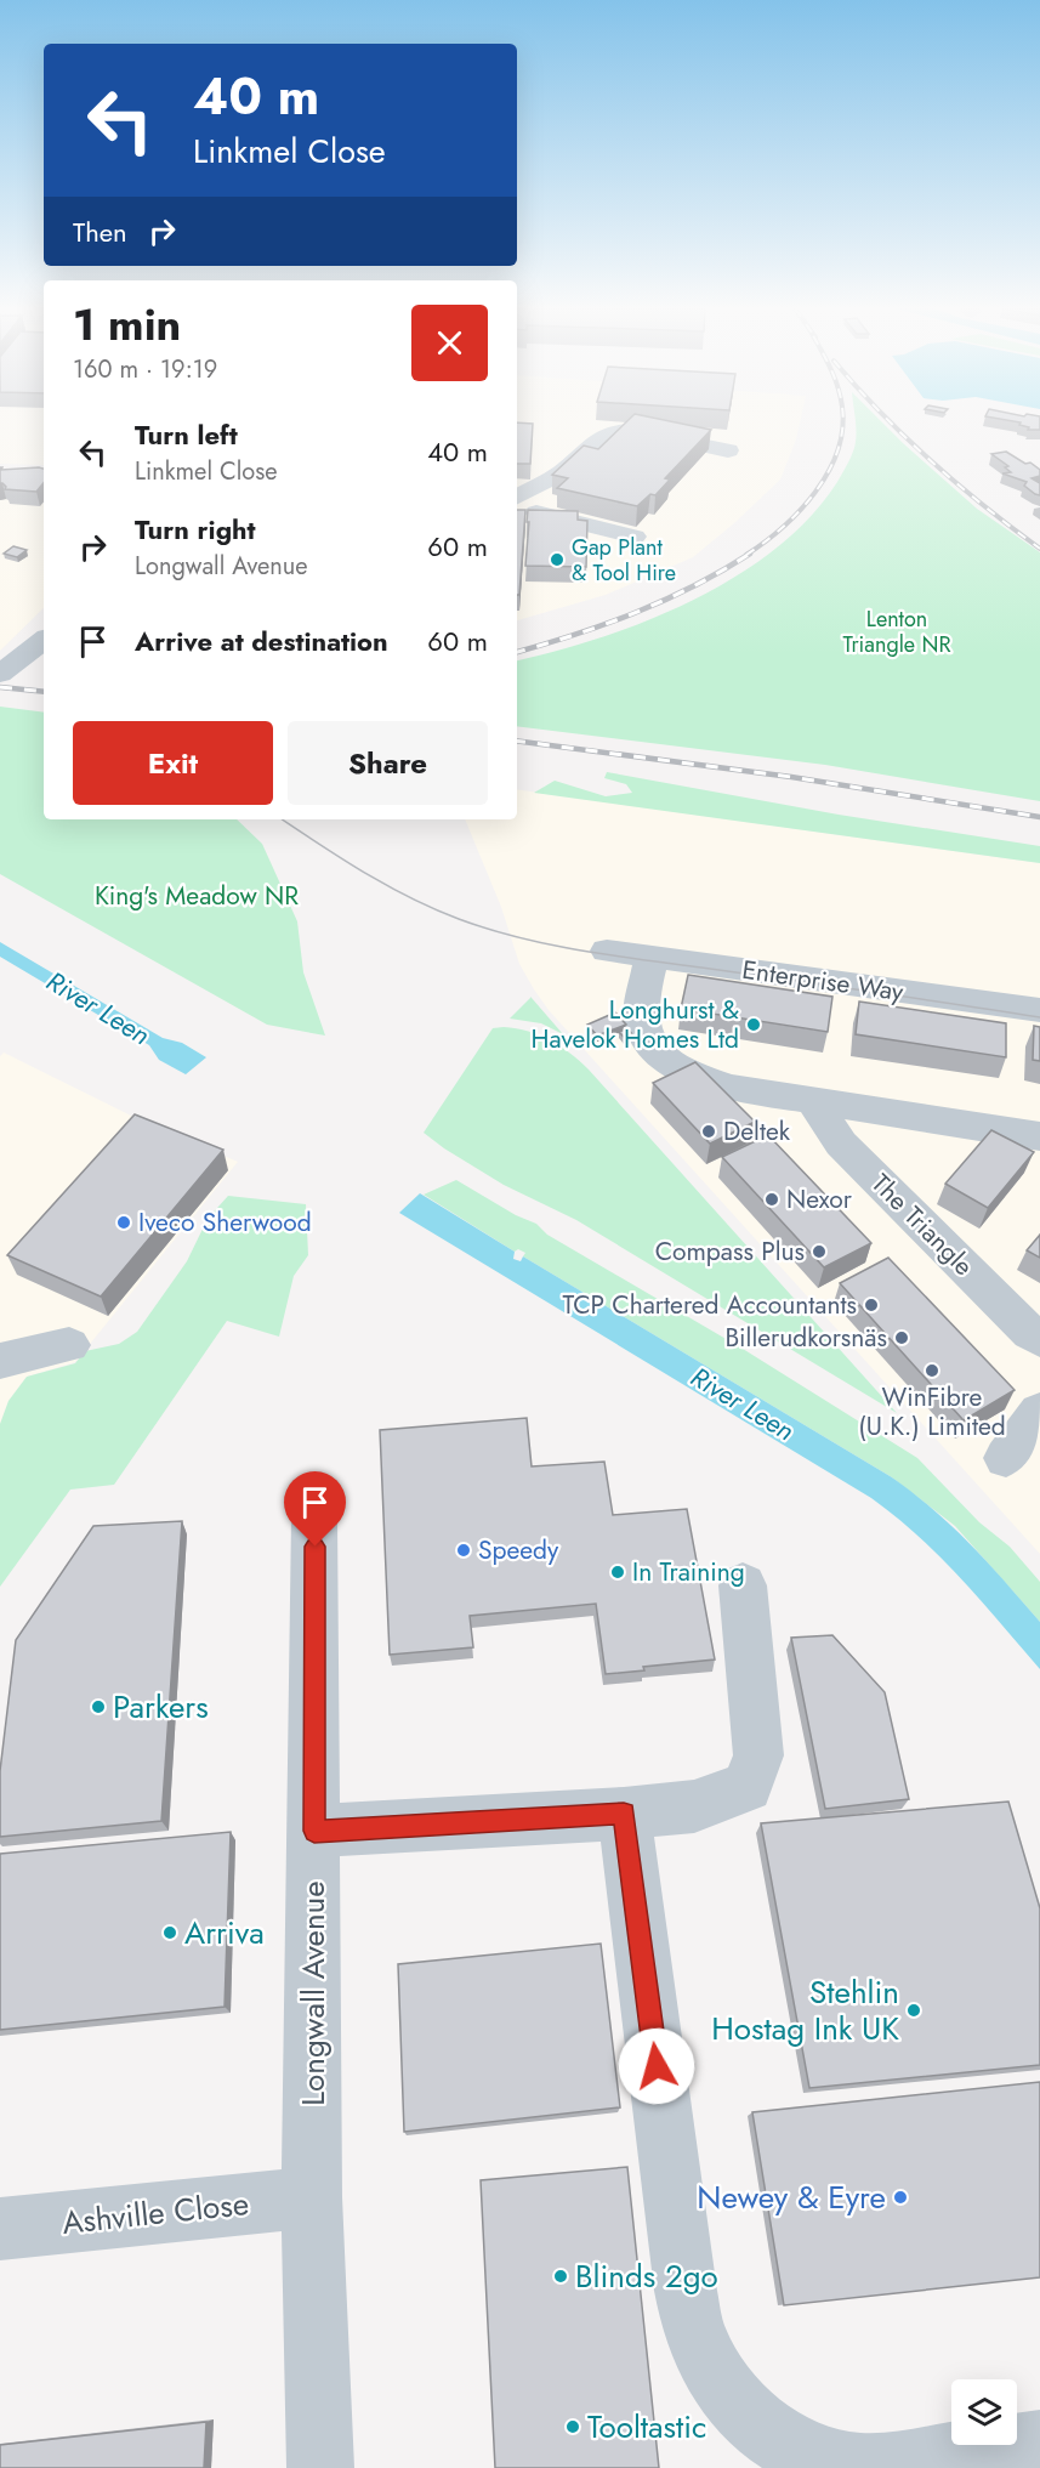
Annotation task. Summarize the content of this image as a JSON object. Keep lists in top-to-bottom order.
{
  "streets": {
    "street": [
      "Enterprise Way",
      "The Triangle",
      "Longwall Avenue",
      "Ashville Close"
    ]
  },
  "crossings": [
    ["Longwall Avenue", "Ashville Close"]
  ],
  "water": ["River Leen"],
  "parks": ["Lenton Triangle NR", "King's Meadow NR"],
  "places": [
    "Gap Plant & Tool Hire",
    "Longhurst & Havelok Homes Ltd",
    "Deltek",
    "Nexor",
    "Iveco Sherwood",
    "Compass Plus",
    "TCP Chartered Accountants",
    "Billerudkorsnäs",
    "WinFibre (U.K.) Limited",
    "Speedy",
    "In Training",
    "Parkers",
    "Arriva",
    "Stehlin Hostag Ink UK",
    "Newey & Eyre",
    "Blinds 2go",
    "Tooltastic"
  ],
  "page": {
    "turn": ["40 m", "Linkmel Close"],
    "then": "Then",
    "heading": ["1 min", "160 m · 19:19"],
    "list": [
      {
        "name": "Turn left",
        "note": "Linkmel Close",
        "value": "40 m"
      },
      {
        "name": "Turn right",
        "note": "Longwall Avenue",
        "value": "60 m"
      },
      {
        "name": "Arrive at destination",
        "value": "60 m"
      }
    ],
    "buttons": ["Exit", "Share"]
  }
}
